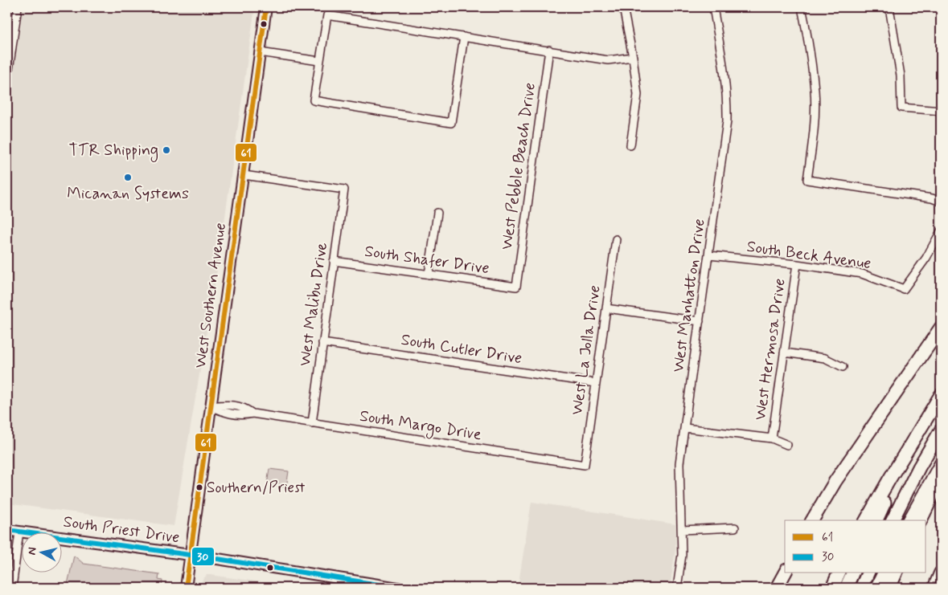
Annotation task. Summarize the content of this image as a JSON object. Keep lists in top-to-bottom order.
{
  "streets": {
    "main road": ["West Southern Avenue", "South Priest Drive"],
    "street": [
      "West Pebble Beach Drive",
      "South Beck Avenue",
      "South Shafer Drive",
      "West Manhatton Drive",
      "West Malibu Drive",
      "South Cutler Drive",
      "West Hermosa Drive",
      "West La Jolla Drive",
      "South Margo Drive"
    ]
  },
  "crossings": [
    ["West Pebble Beach Drive", "South Shafer Drive"],
    ["South Beck Avenue", "West Manhatton Drive"],
    ["South Beck Avenue", "West Hermosa Drive"],
    ["South Shafer Drive", "West Malibu Drive"],
    ["West Southern Avenue", "West Malibu Drive"],
    ["West Southern Avenue", "South Margo Drive"],
    ["West Southern Avenue", "South Priest Drive"],
    ["West Malibu Drive", "South Cutler Drive"],
    ["West Malibu Drive", "South Margo Drive"],
    ["South Cutler Drive", "West La Jolla Drive"],
    ["West La Jolla Drive", "South Margo Drive"]
  ],
  "places": ["TTR Shipping", "Micanan Systems", "Southern/Priest"],
  "lines": ["transit line 61", "transit line 30"],
  "legend": ["61", "30"],
  "north": "left"
}
